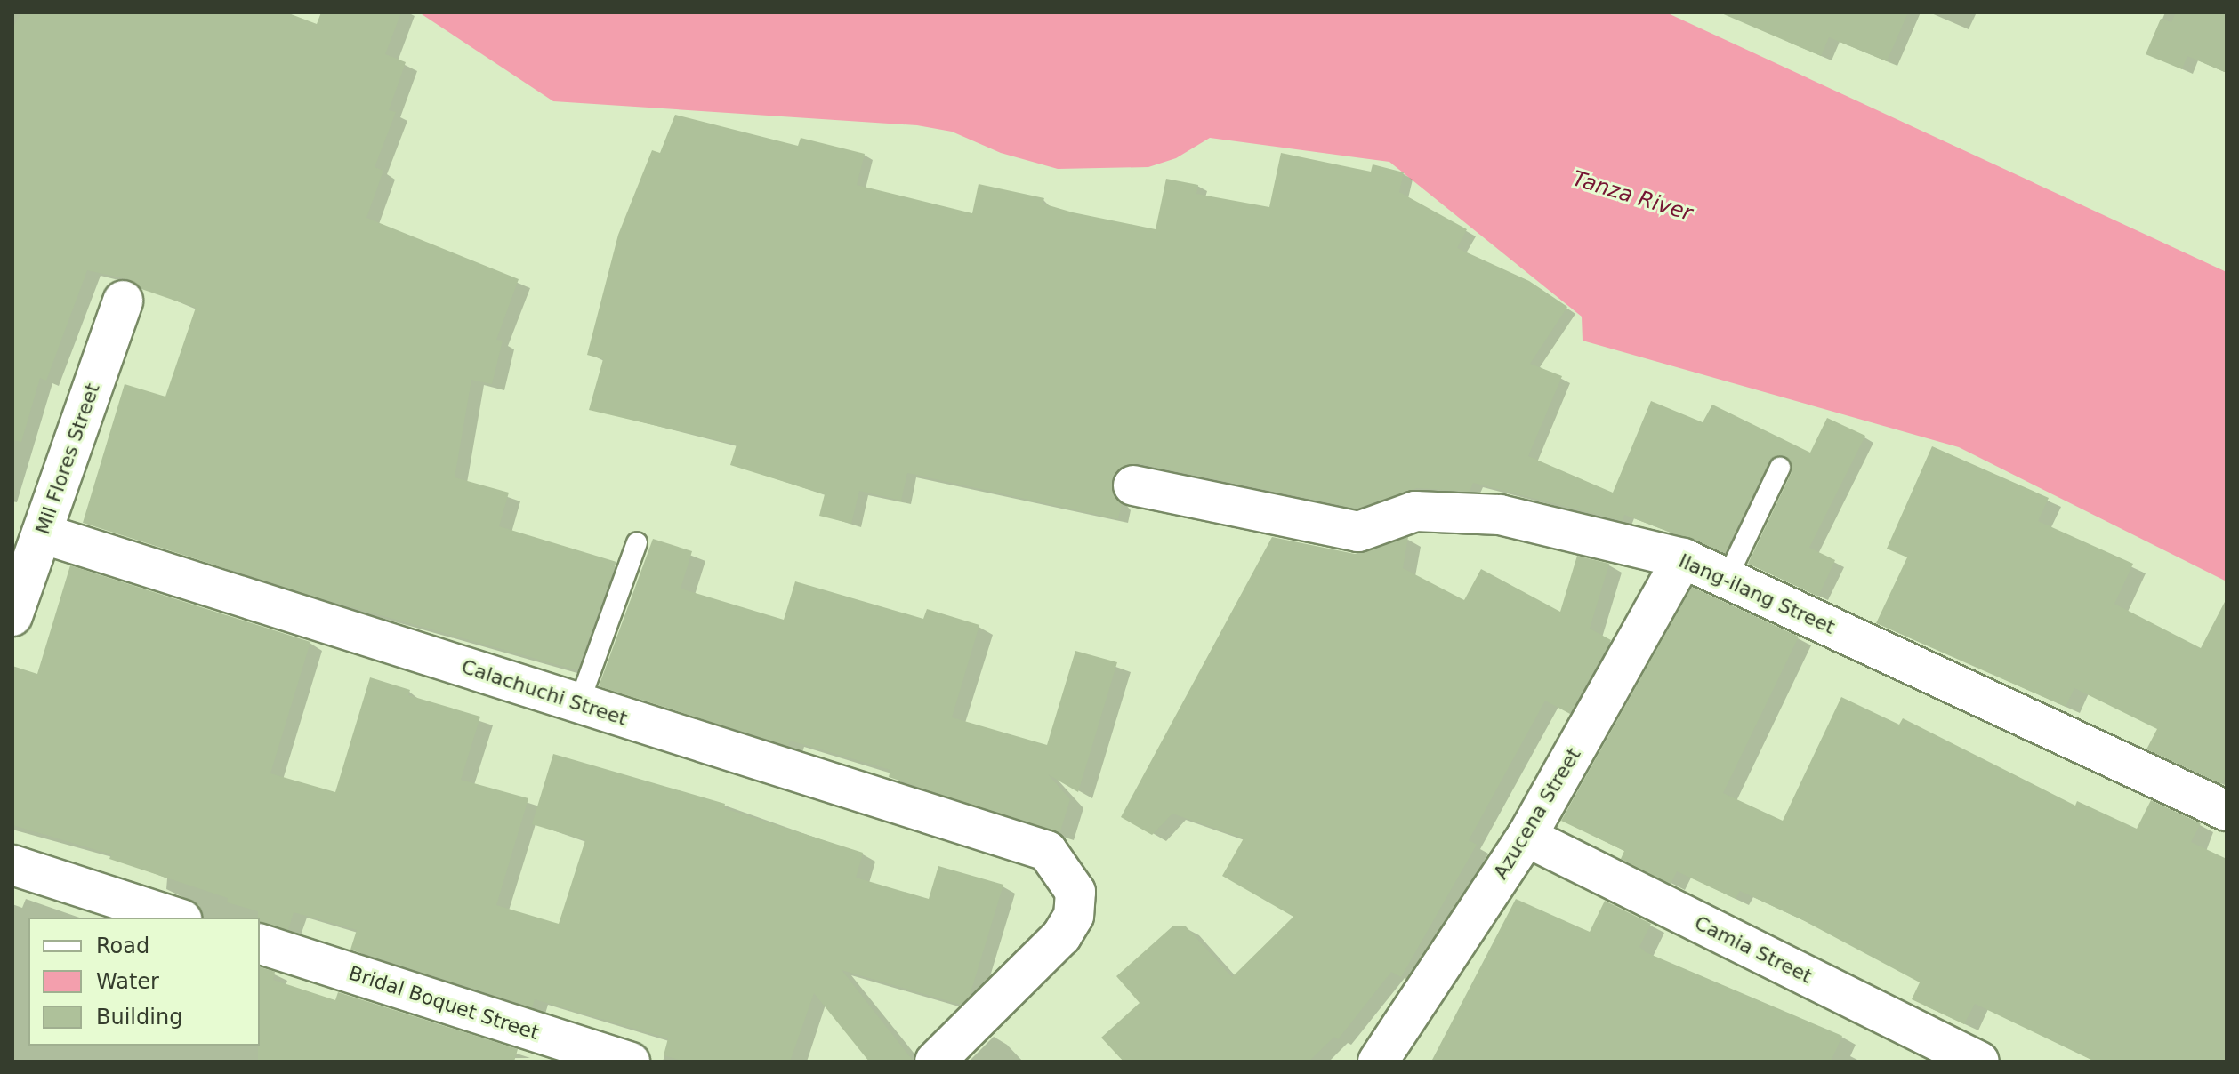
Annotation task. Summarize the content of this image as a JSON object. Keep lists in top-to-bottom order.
{
  "streets": {
    "street": [
      "Mil Flores Street",
      "Ilang-ilang Street",
      "Calachuchi Street",
      "Azucena Street",
      "Camia Street",
      "Bridal Boquet Street"
    ]
  },
  "crossings": [
    ["Mil Flores Street", "Calachuchi Street"],
    ["Ilang-ilang Street", "Azucena Street"],
    ["Azucena Street", "Camia Street"]
  ],
  "water": ["Tanza River"],
  "legend": ["Road", "Water", "Building"]
}
